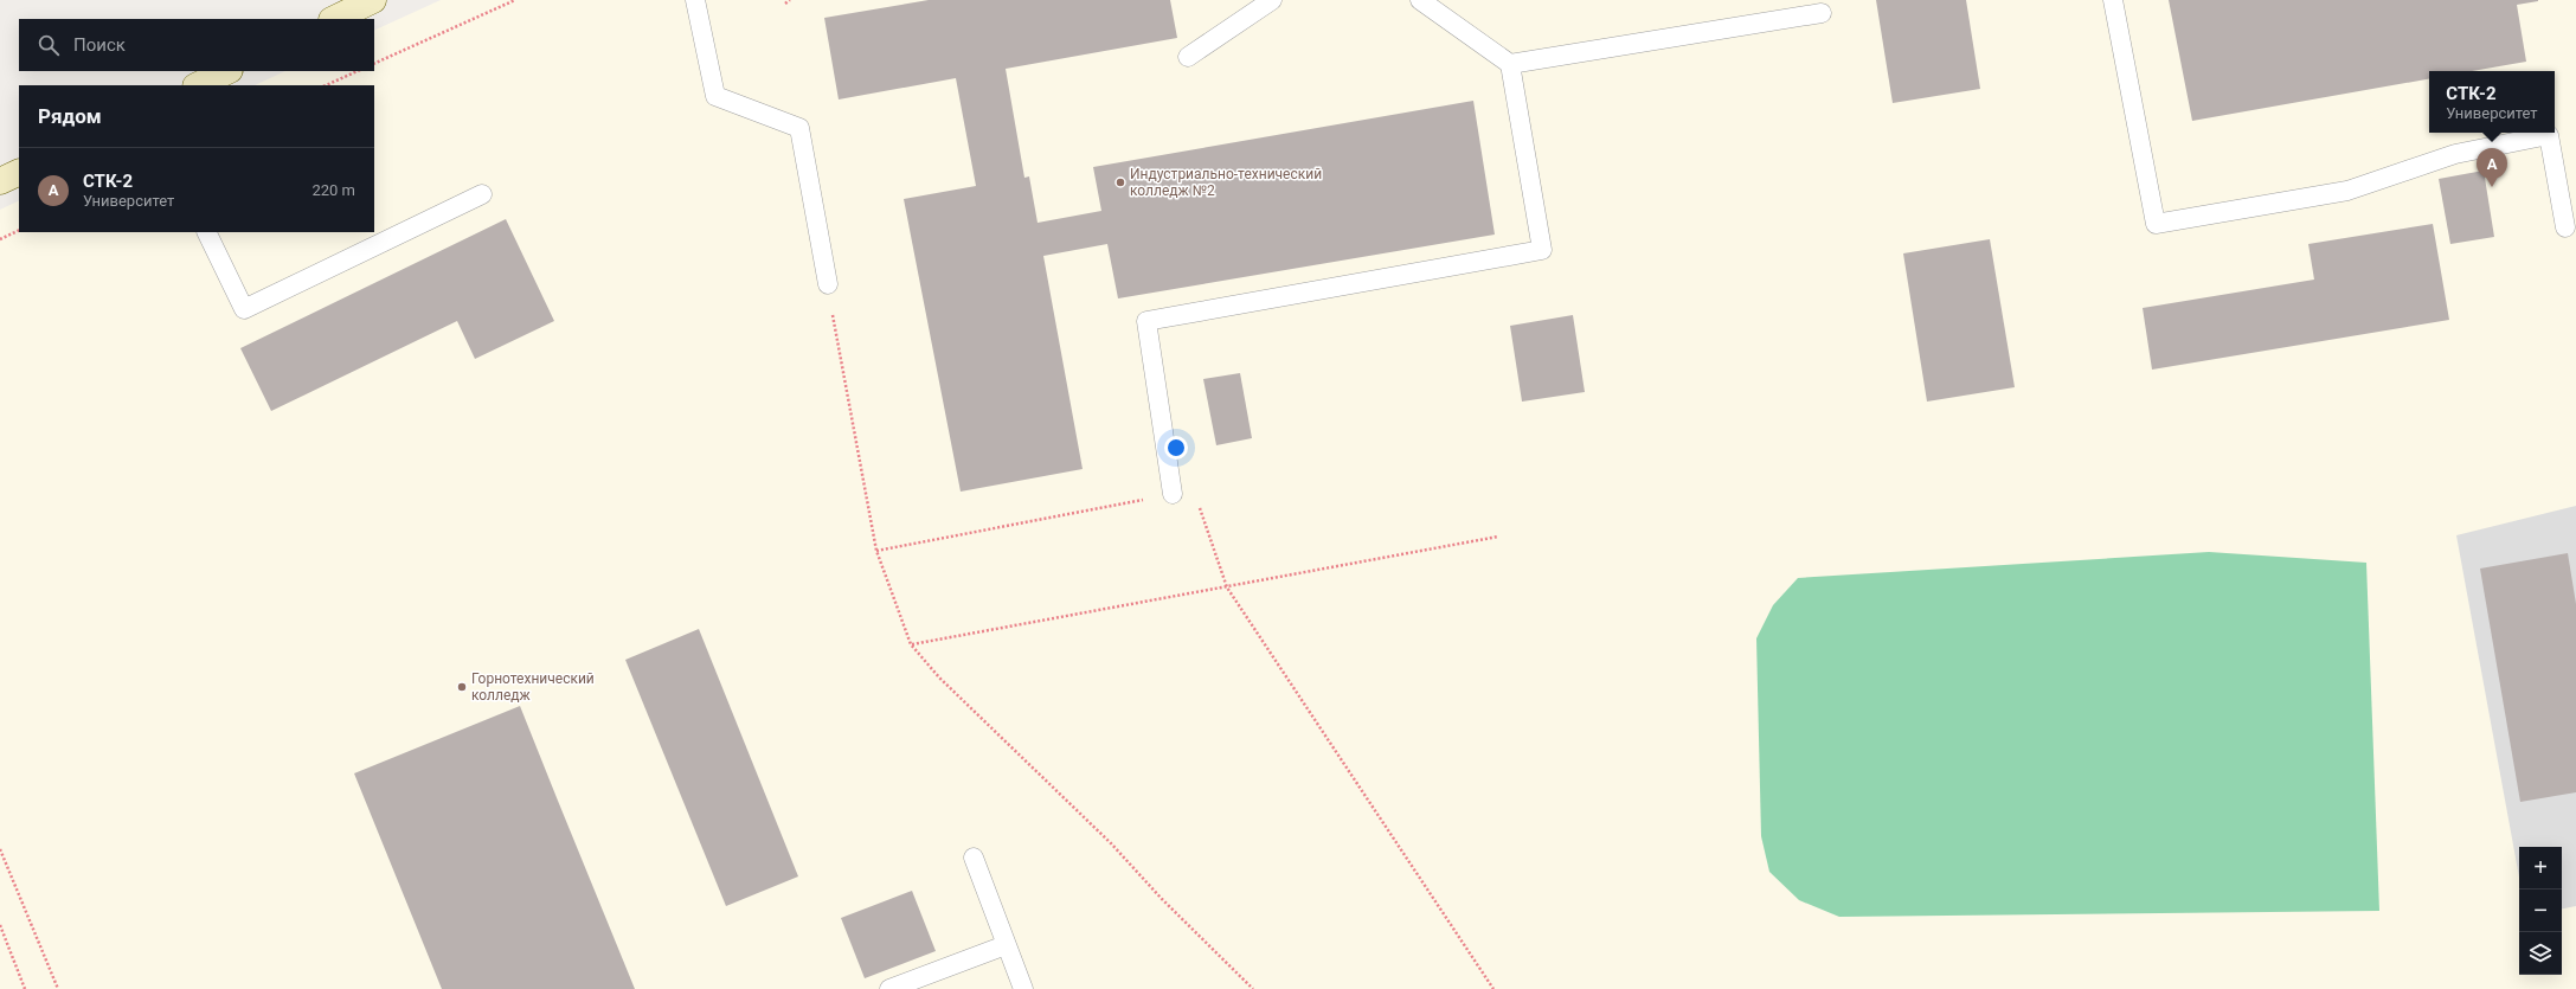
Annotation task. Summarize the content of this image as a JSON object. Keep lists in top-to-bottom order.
{
  "places": ["Индустриально-технический колледж №2", "Горнотехнический колледж"],
  "page": {
    "search": "Поиск",
    "popup": ["СТК-2", "Университет"],
    "heading": "Рядом",
    "list": [
      {
        "mark": "A",
        "name": "СТК-2",
        "note": "Университет",
        "value": "220 m"
      }
    ],
    "pins": "A",
    "map_buttons": ["+", "−"]
  }
}
